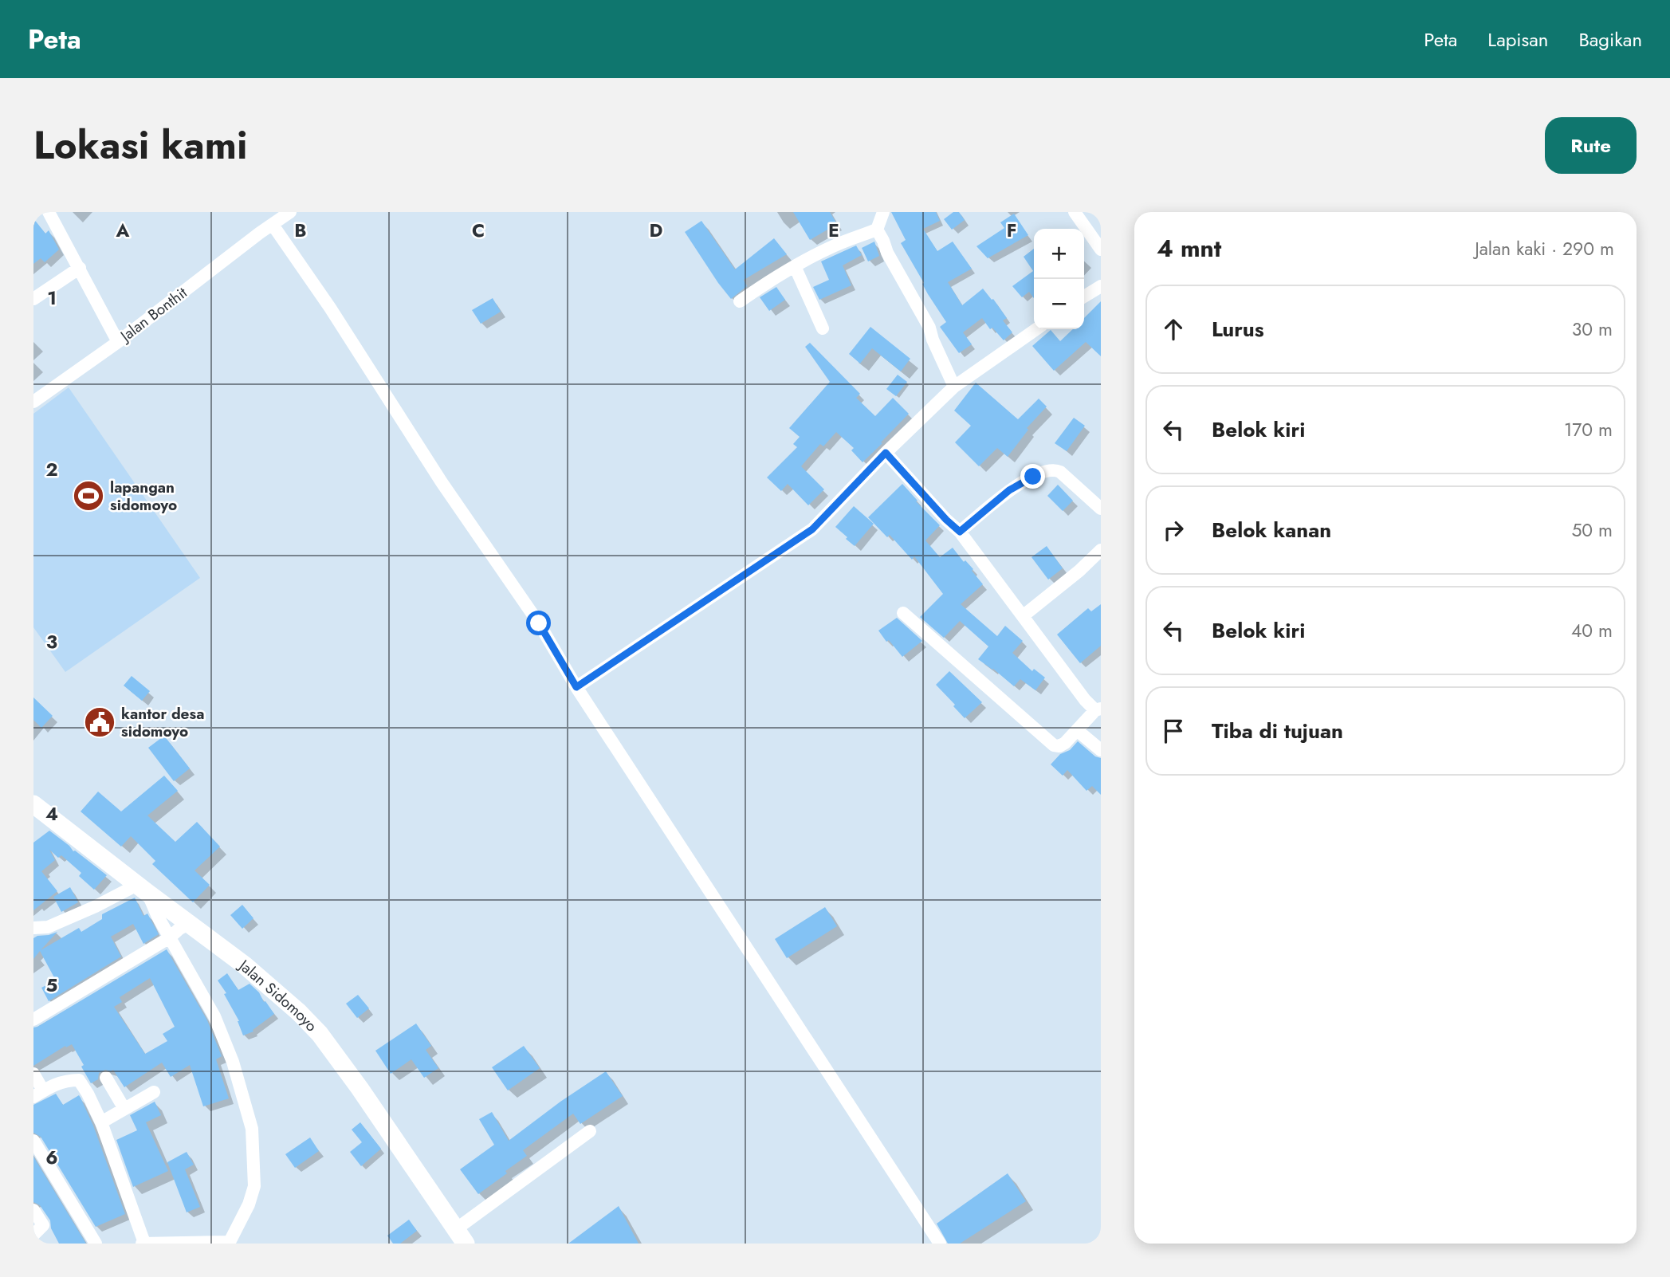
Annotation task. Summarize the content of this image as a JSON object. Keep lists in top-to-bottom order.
{
  "streets": {
    "main road": ["Jalan Sidomoyo"],
    "street": ["Jalan Bonthit"]
  },
  "places": {
    "sports": ["lapangan sidomoyo"],
    "public building": ["kantor desa sidomoyo"]
  },
  "page": {
    "header": "Peta",
    "nav": ["Peta", "Lapisan", "Bagikan"],
    "title": "Lokasi kami",
    "buttons": "Rute",
    "heading": ["4 mnt", "Jalan kaki · 290 m"],
    "map_buttons": ["+", "−"],
    "list": [
      ["Lurus", "30 m"],
      ["Belok kiri", "170 m"],
      ["Belok kanan", "50 m"],
      ["Belok kiri", "40 m"],
      "Tiba di tujuan"
    ]
  },
  "grid": {
    "columns": [
      "A",
      "B",
      "C",
      "D",
      "E",
      "F"
    ],
    "rows": [
      "1",
      "2",
      "3",
      "4",
      "5",
      "6"
    ]
  }
}
